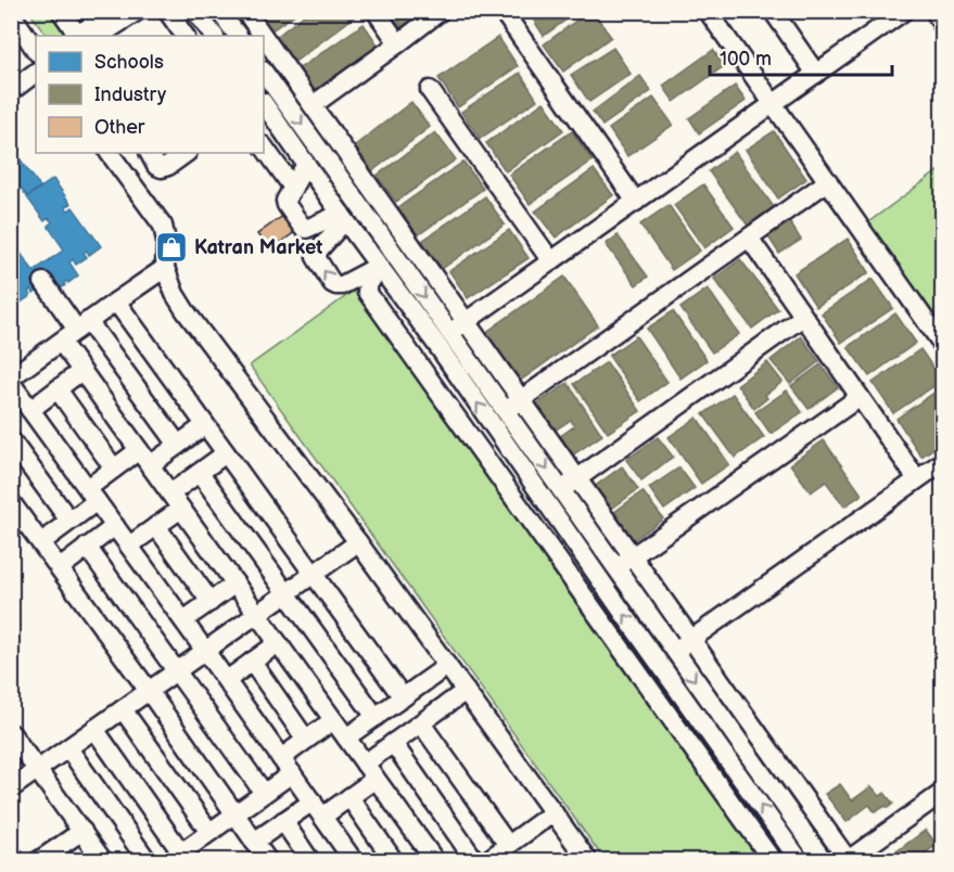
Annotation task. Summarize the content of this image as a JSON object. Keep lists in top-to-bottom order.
{
  "places": {
    "shop": ["Katran Market"]
  },
  "legend": ["Schools", "Industry", "Other"],
  "scale_bar": "100 m"
}
